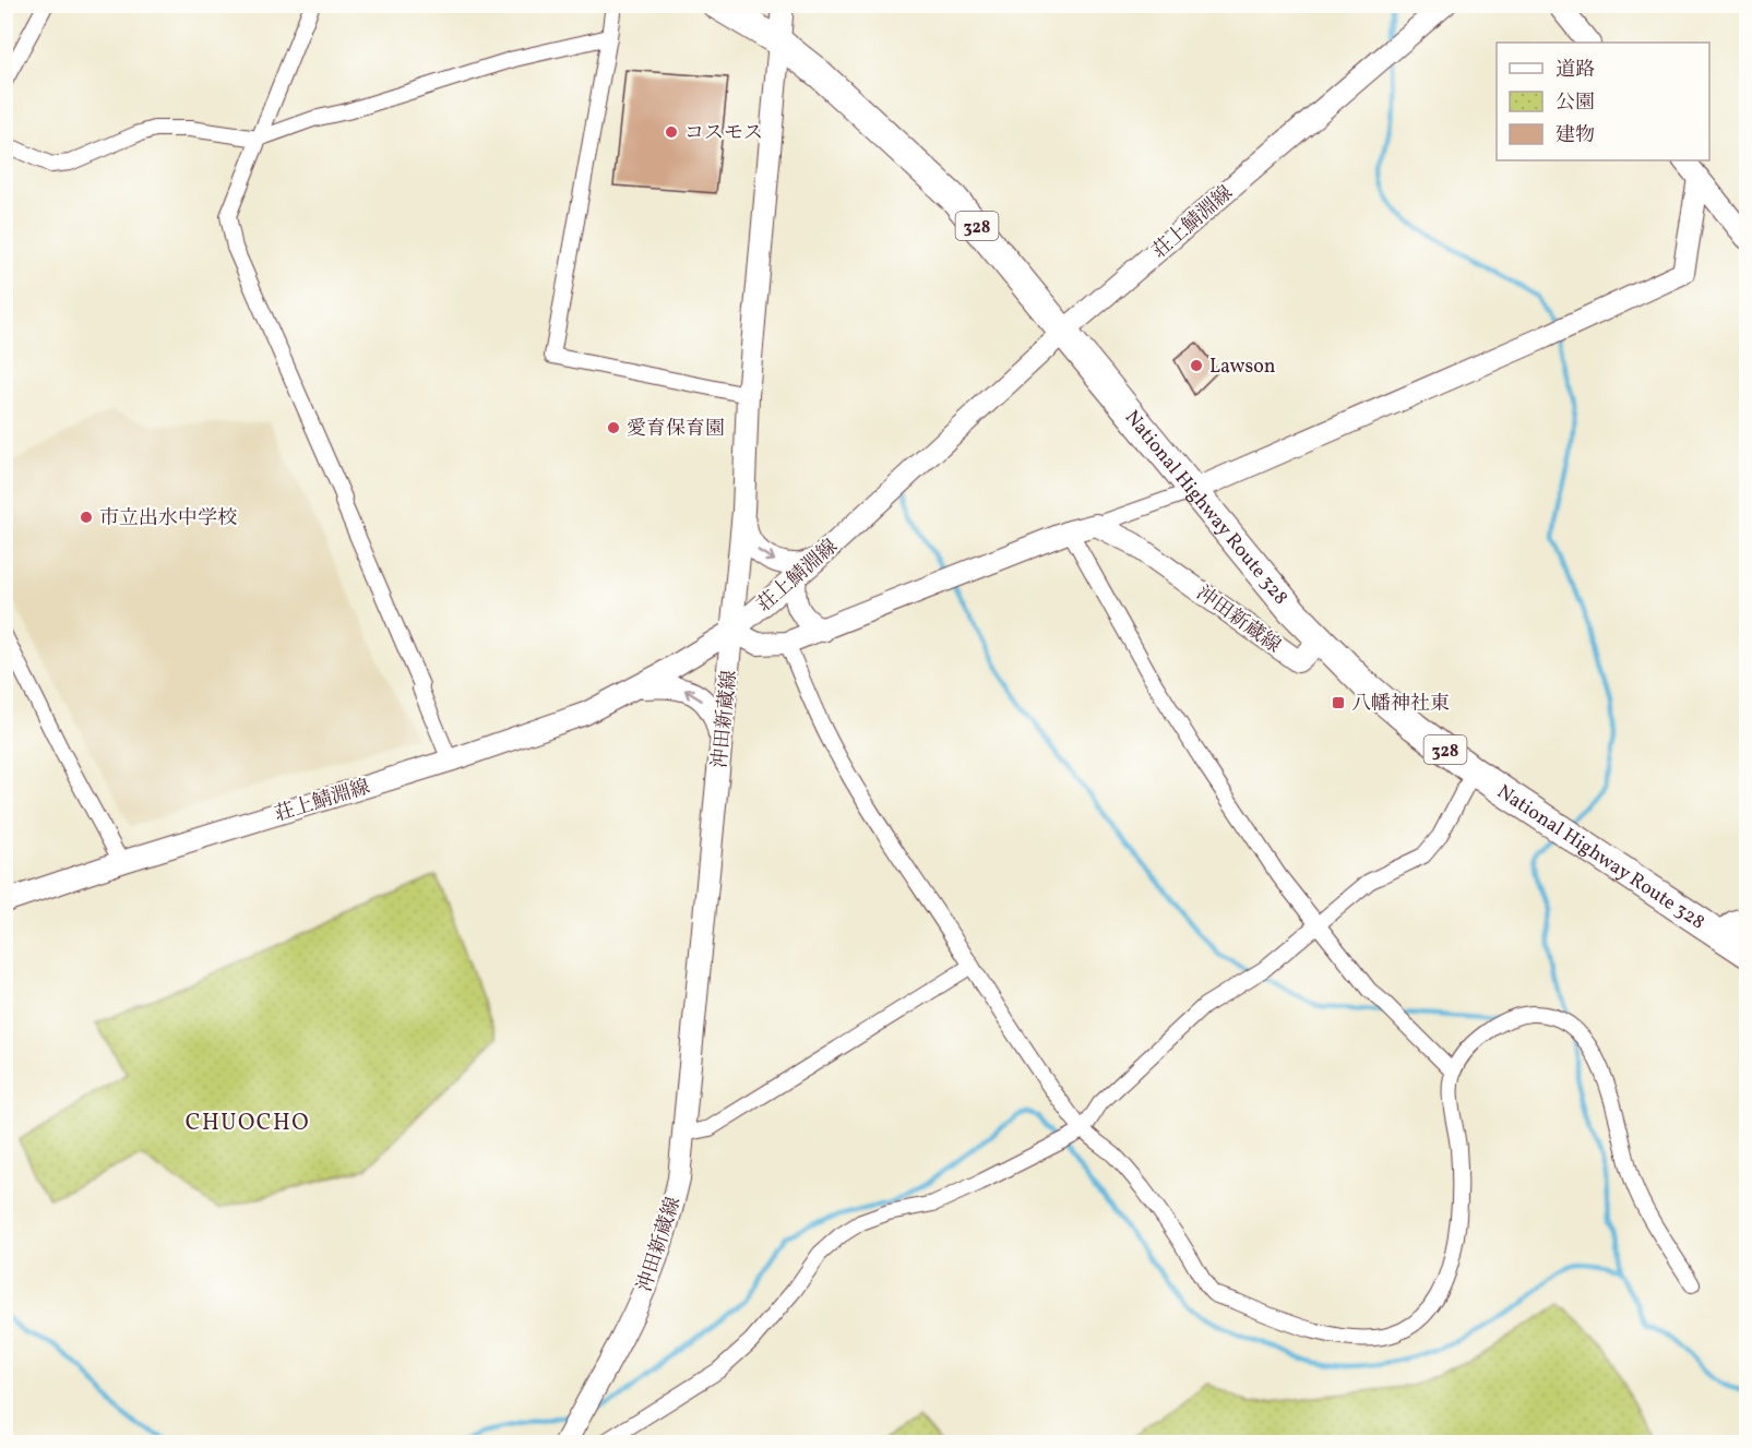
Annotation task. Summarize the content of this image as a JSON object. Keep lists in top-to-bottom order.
{
  "streets": {
    "highway": ["328", "National Highway Route 328"],
    "main road": ["荘上鯖淵線", "沖田新蔵線"]
  },
  "crossings": [
    ["荘上鯖淵線", "National Highway Route 328"],
    ["荘上鯖淵線", "沖田新蔵線"],
    ["National Highway Route 328", "沖田新蔵線"]
  ],
  "districts": ["CHUOCHO"],
  "places": {
    "other": [
      "コスモス",
      "Lawson",
      "愛育保育園",
      "市立出水中学校"
    ],
    "transit": ["八幡神社東"]
  },
  "legend": ["道路", "公園", "建物"]
}
